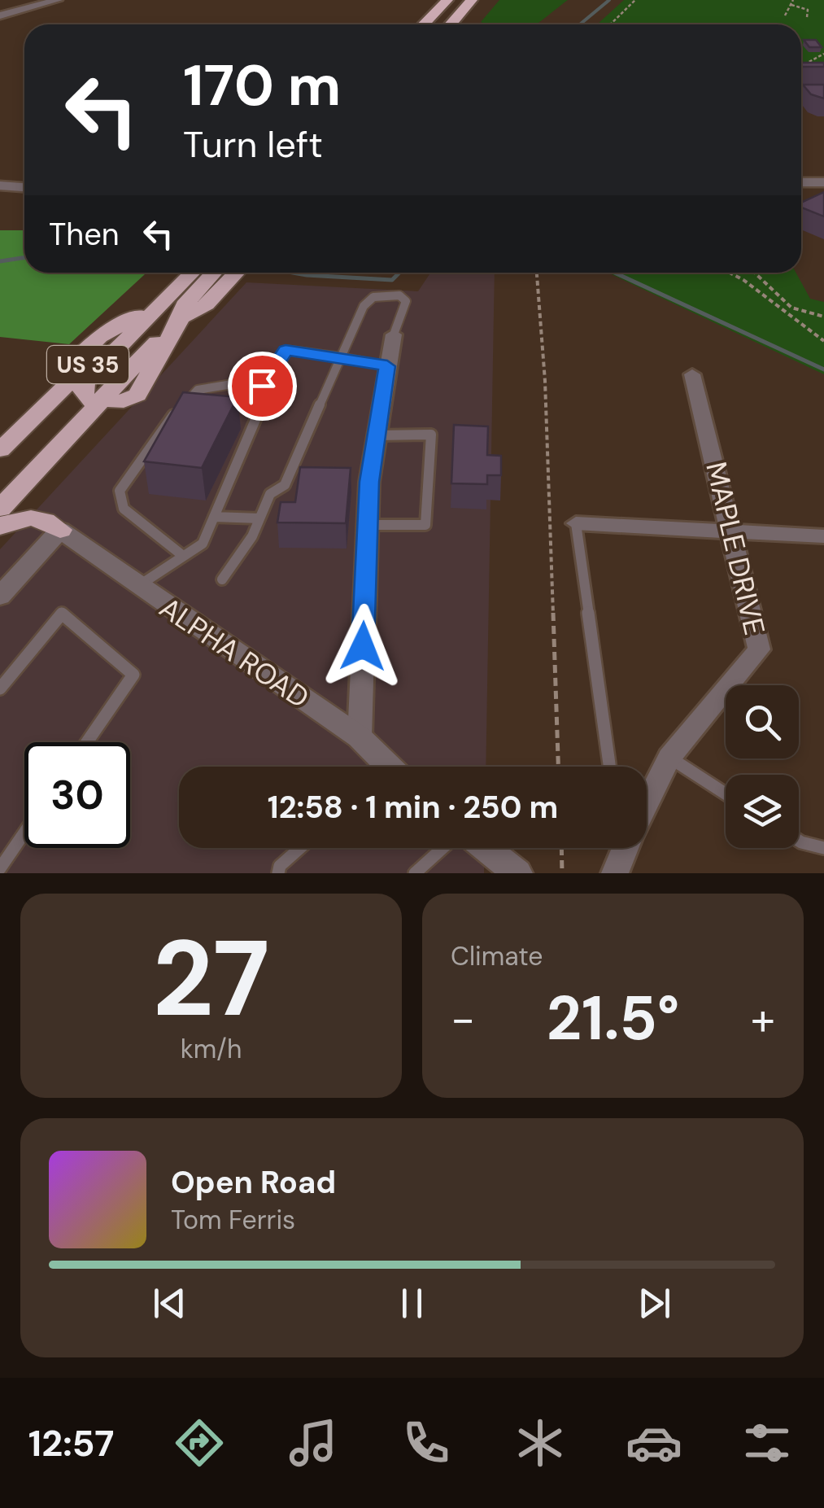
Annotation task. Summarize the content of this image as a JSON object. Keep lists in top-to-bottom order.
{
  "streets": {
    "highway": ["US 35"],
    "street": ["MAPLE DRIVE", "ALPHA ROAD"]
  },
  "page": {
    "turn": ["170 m", "Turn left"],
    "then": "Then",
    "limit": "30",
    "trip": "12:58 · 1 min · 250 m",
    "tile": [
      ["27", "km/h"],
      "Climate"
    ],
    "heat": ["−", "21.5°", "+"],
    "song": ["Open Road", "Tom Ferris"],
    "tabs": "12:57"
  }
}
